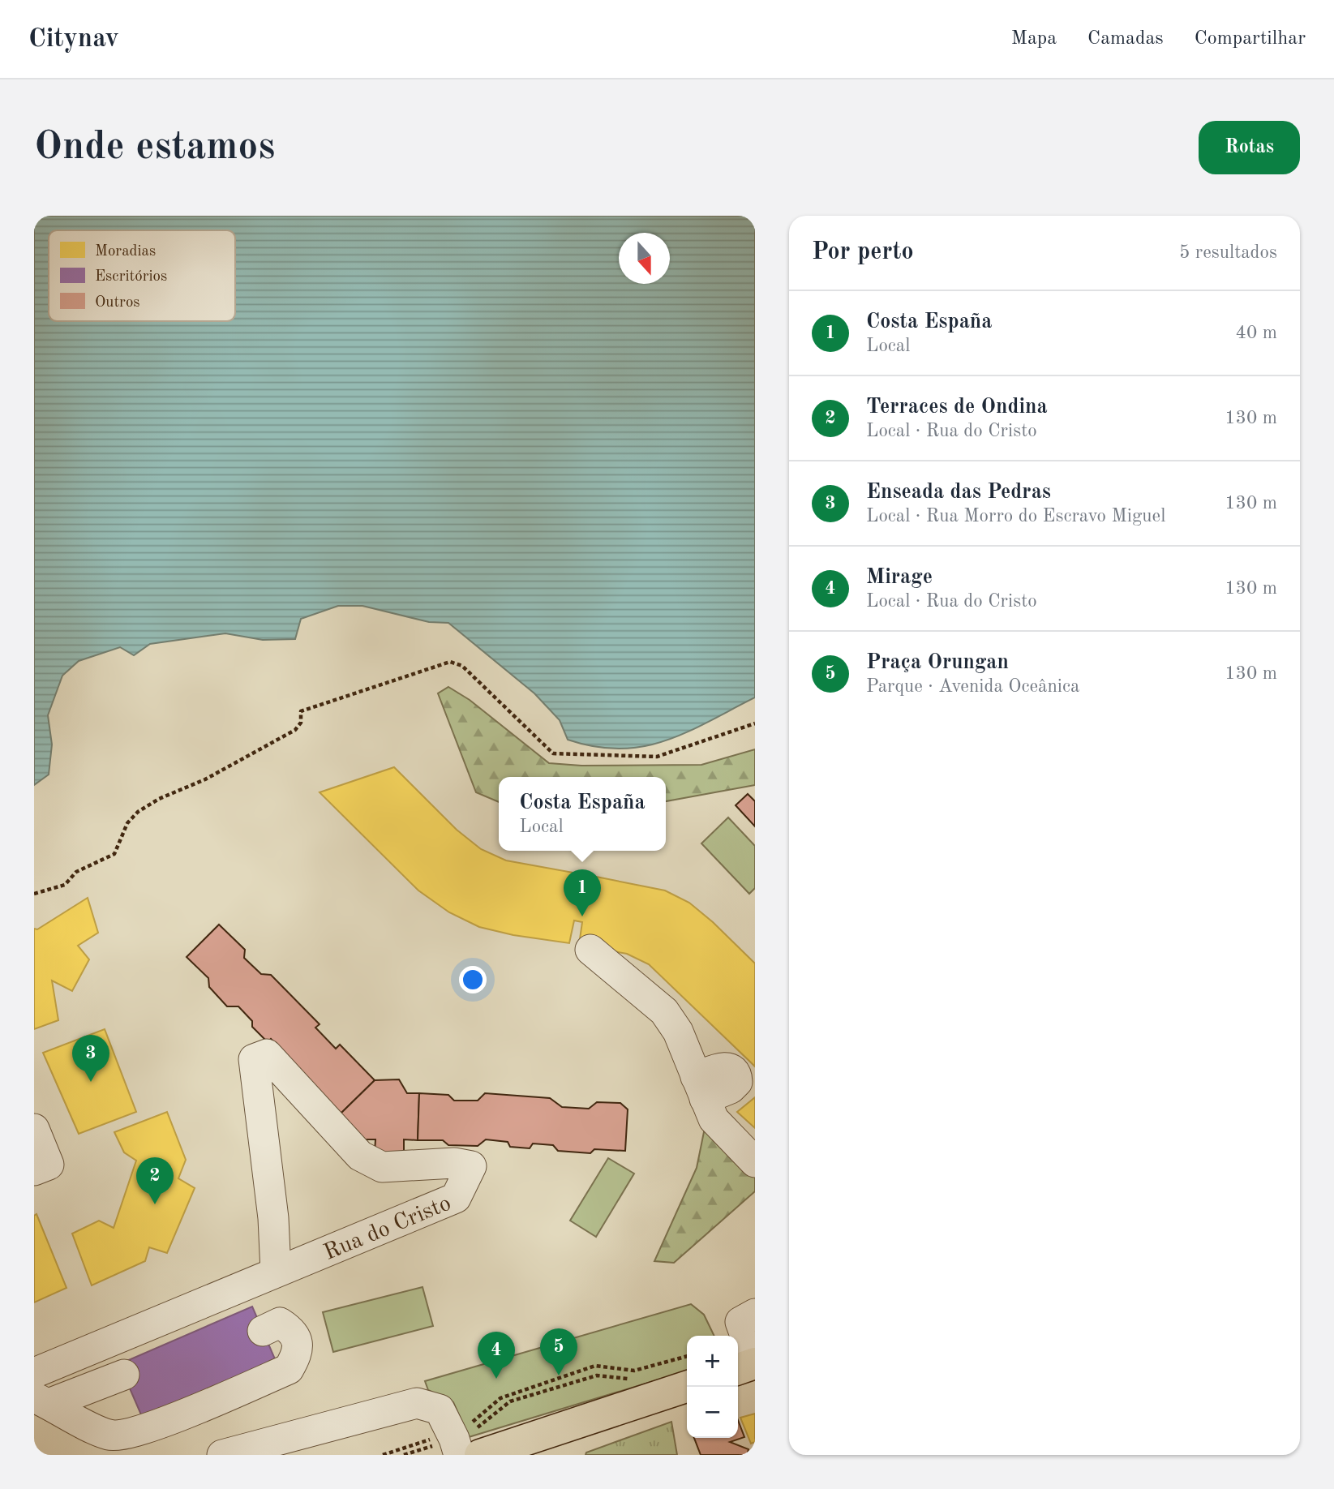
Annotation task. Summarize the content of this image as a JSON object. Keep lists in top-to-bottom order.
{
  "streets": {
    "street": ["Rua do Cristo"]
  },
  "legend": ["Moradias", "Escritórios", "Outros"],
  "north": "bottom",
  "page": {
    "header": "Citynav",
    "nav": ["Mapa", "Camadas", "Compartilhar"],
    "buttons": "Rotas",
    "title": "Onde estamos",
    "heading": ["Por perto", "5 resultados"],
    "list": [
      {
        "mark": "1",
        "name": "Costa España",
        "note": "Local",
        "value": "40 m"
      },
      {
        "mark": "2",
        "name": "Terraces de Ondina",
        "note": "Local · Rua do Cristo",
        "value": "130 m"
      },
      {
        "mark": "3",
        "name": "Enseada das Pedras",
        "note": "Local · Rua Morro do Escravo Miguel",
        "value": "130 m"
      },
      {
        "mark": "4",
        "name": "Mirage",
        "note": "Local · Rua do Cristo",
        "value": "130 m"
      },
      {
        "mark": "5",
        "name": "Praça Orungan",
        "note": "Parque · Avenida Oceânica",
        "value": "130 m"
      }
    ],
    "popup": ["Costa España", "Local"],
    "pins": [
      "1",
      "3",
      "2",
      "5",
      "4"
    ],
    "map_buttons": ["+", "−"]
  }
}
